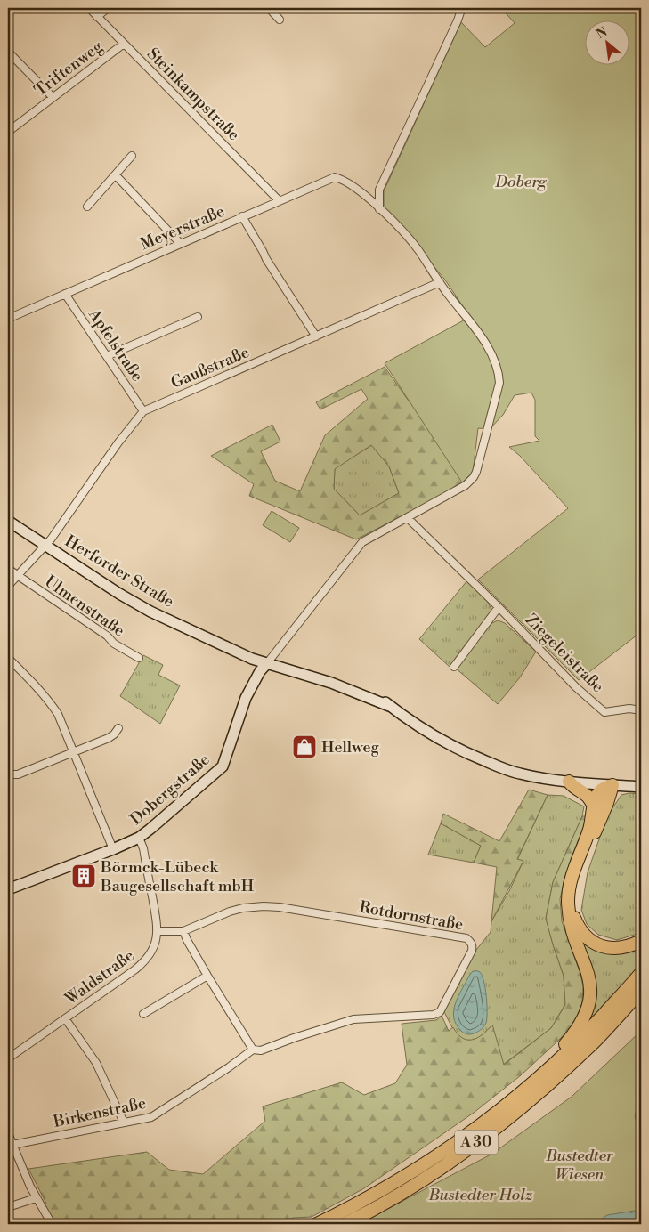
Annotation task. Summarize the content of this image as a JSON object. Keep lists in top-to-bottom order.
{
  "streets": {
    "highway": ["A 30"],
    "main road": ["Herforder Straße", "Dobergstraße"],
    "street": [
      "Triftenweg",
      "Steinkampstraße",
      "Meyerstraße",
      "Apfelstraße",
      "Gaußstraße",
      "Ulmenstraße",
      "Ziegeleistraße",
      "Rotdornstraße",
      "Waldstraße",
      "Birkenstraße"
    ]
  },
  "crossings": [
    ["Triftenweg", "Steinkampstraße"],
    ["Steinkampstraße", "Meyerstraße"],
    ["Meyerstraße", "Apfelstraße"],
    ["Meyerstraße", "Gaußstraße"],
    ["Meyerstraße", "Herforder Straße"],
    ["Meyerstraße", "Ziegeleistraße"],
    ["Meyerstraße", "Dobergstraße"],
    ["Apfelstraße", "Gaußstraße"],
    ["Gaußstraße", "Herforder Straße"],
    ["Gaußstraße", "Ulmenstraße"],
    ["Herforder Straße", "Dobergstraße"],
    ["Dobergstraße", "Waldstraße"],
    ["Rotdornstraße", "Waldstraße"],
    ["Rotdornstraße", "Birkenstraße"]
  ],
  "parks": ["Doberg", "Bustedter Wiesen", "Bustedter Holz"],
  "places": {
    "shop": ["Hellweg"],
    "building": ["Börmck-Lübeck Baugesellschaft mbH"]
  },
  "north": "top left"
}
